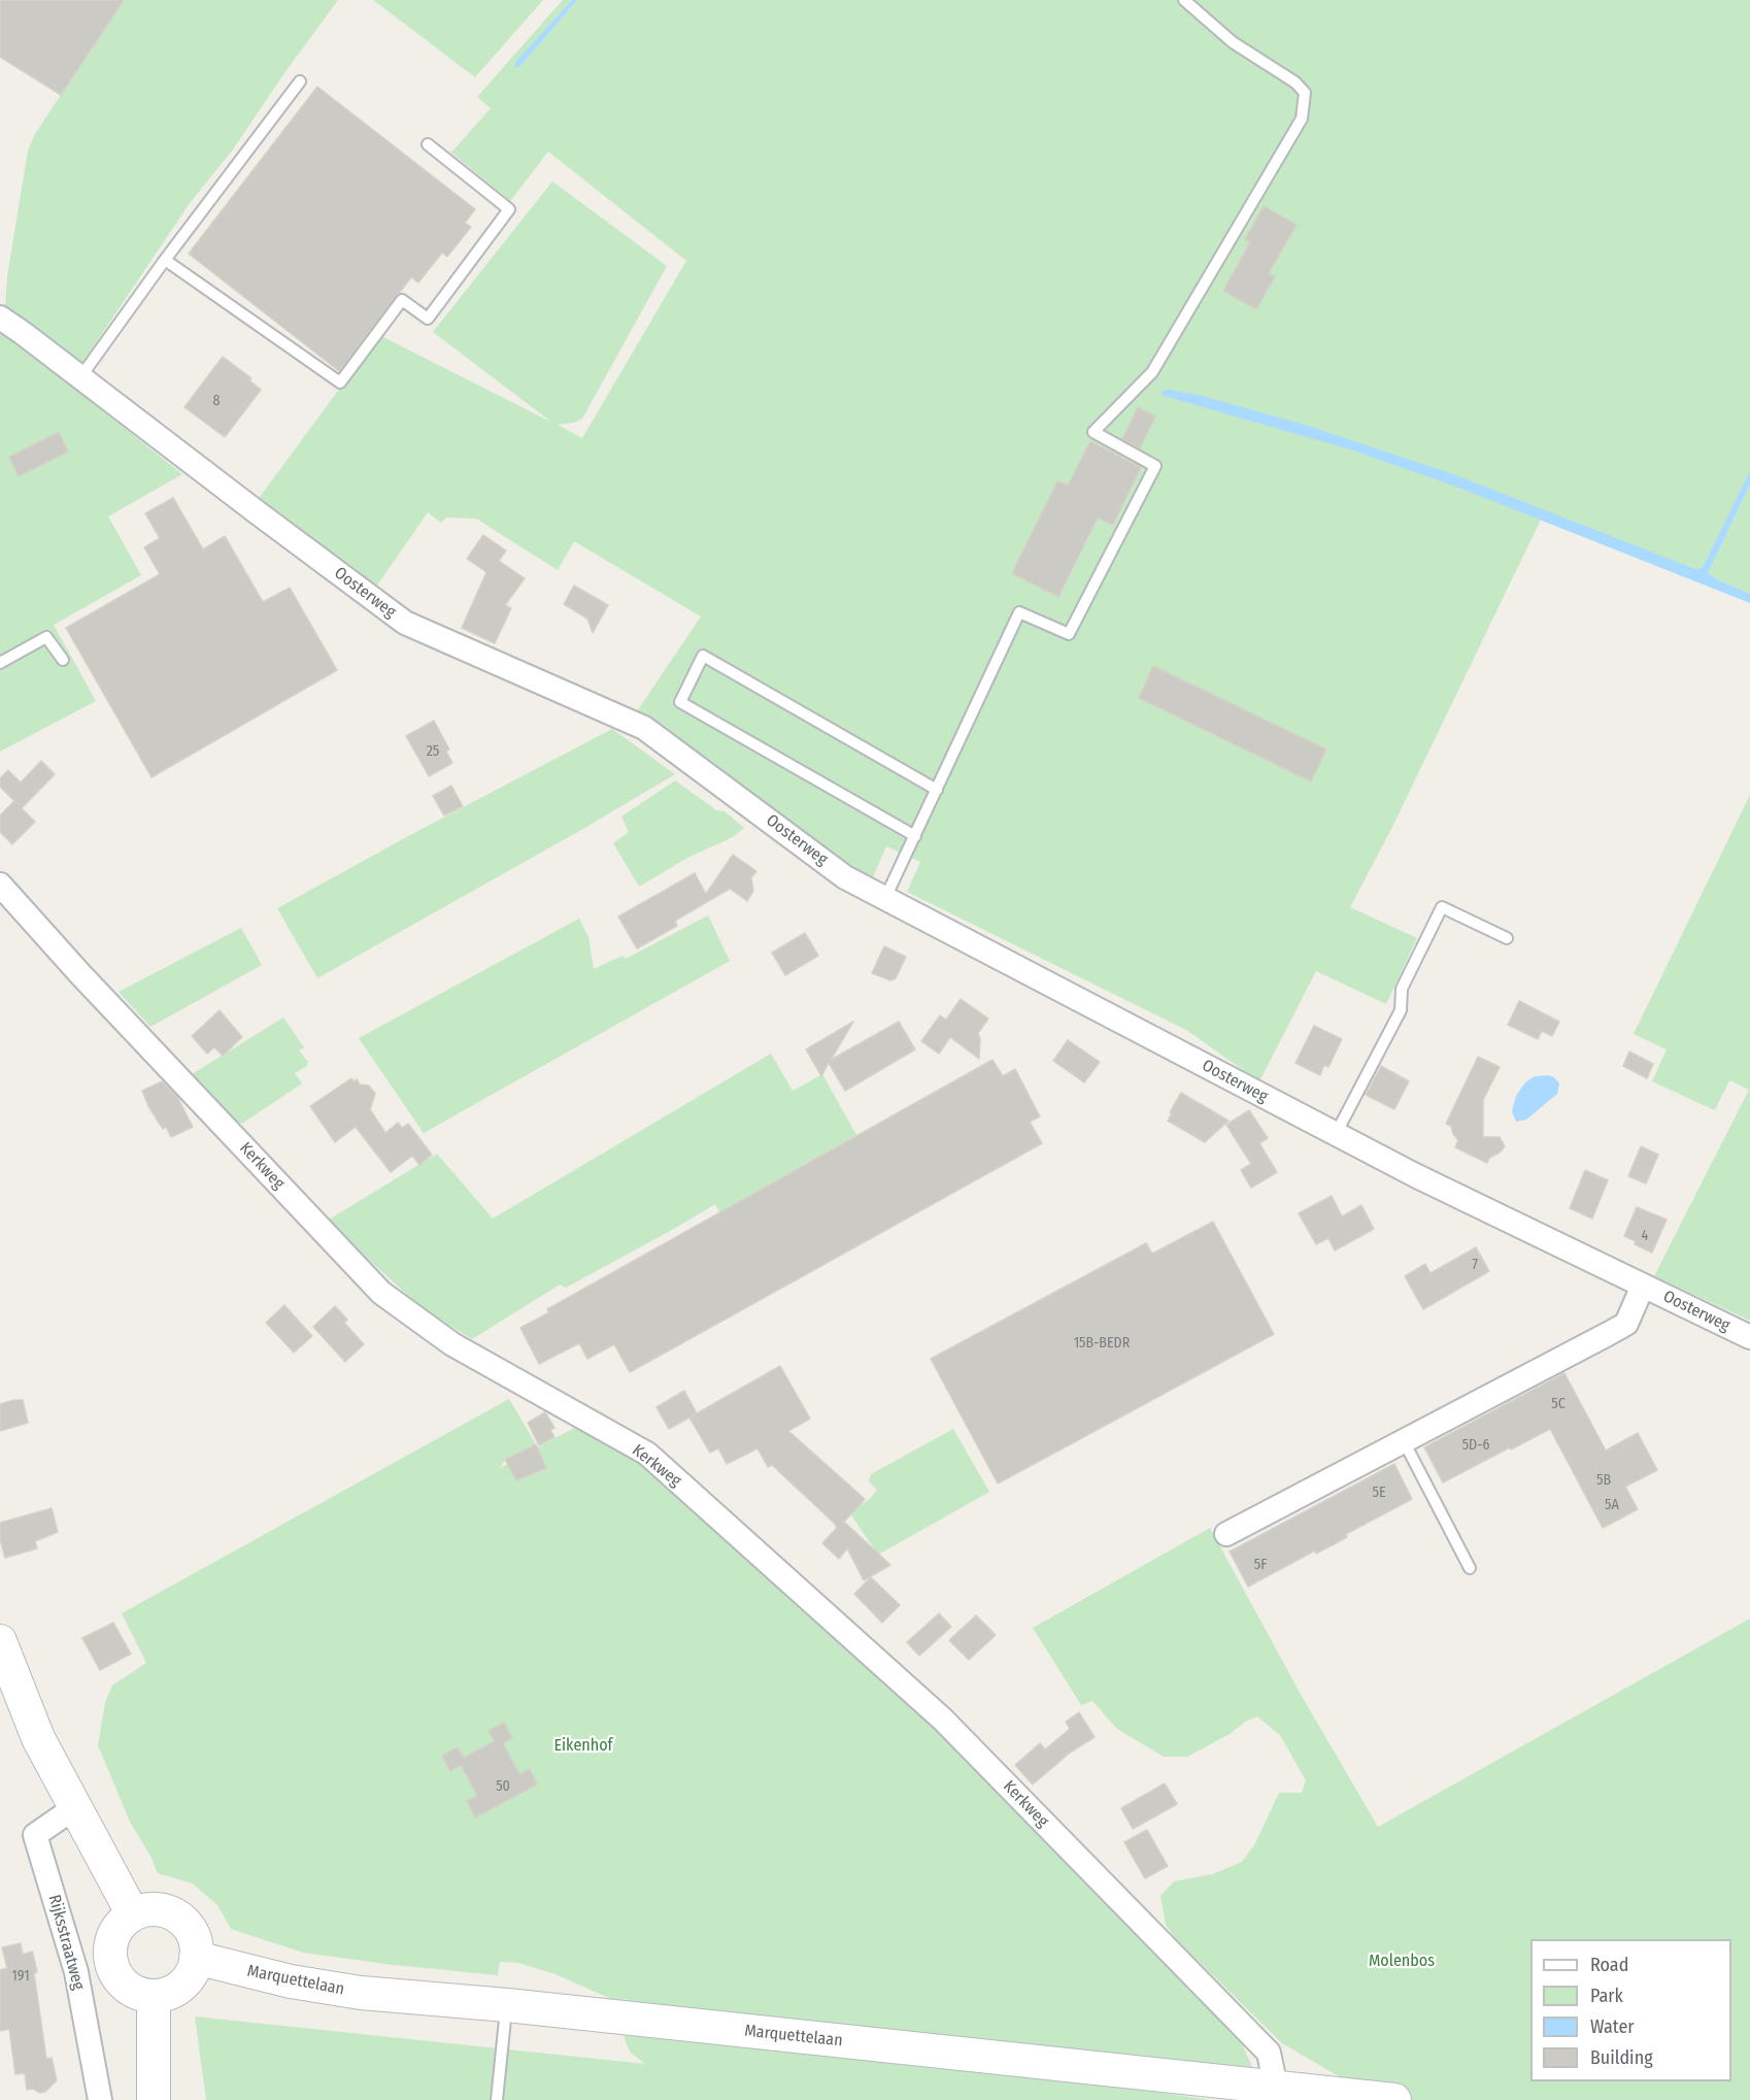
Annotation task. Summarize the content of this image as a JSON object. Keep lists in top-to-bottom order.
{
  "streets": {
    "street": [
      "Oosterweg",
      "Kerkweg",
      "Rijksstraatweg",
      "Marquettelaan"
    ]
  },
  "crossings": [
    ["Kerkweg", "Marquettelaan"]
  ],
  "parks": ["Eikenhof", "Molenbos"],
  "house_numbers": [
    "8",
    "25",
    "4",
    "7",
    "15B-BEDR",
    "5C",
    "5D-6",
    "5B",
    "5E",
    "5A",
    "5F",
    "50",
    "191"
  ],
  "legend": [
    "Road",
    "Park",
    "Water",
    "Building"
  ]
}
